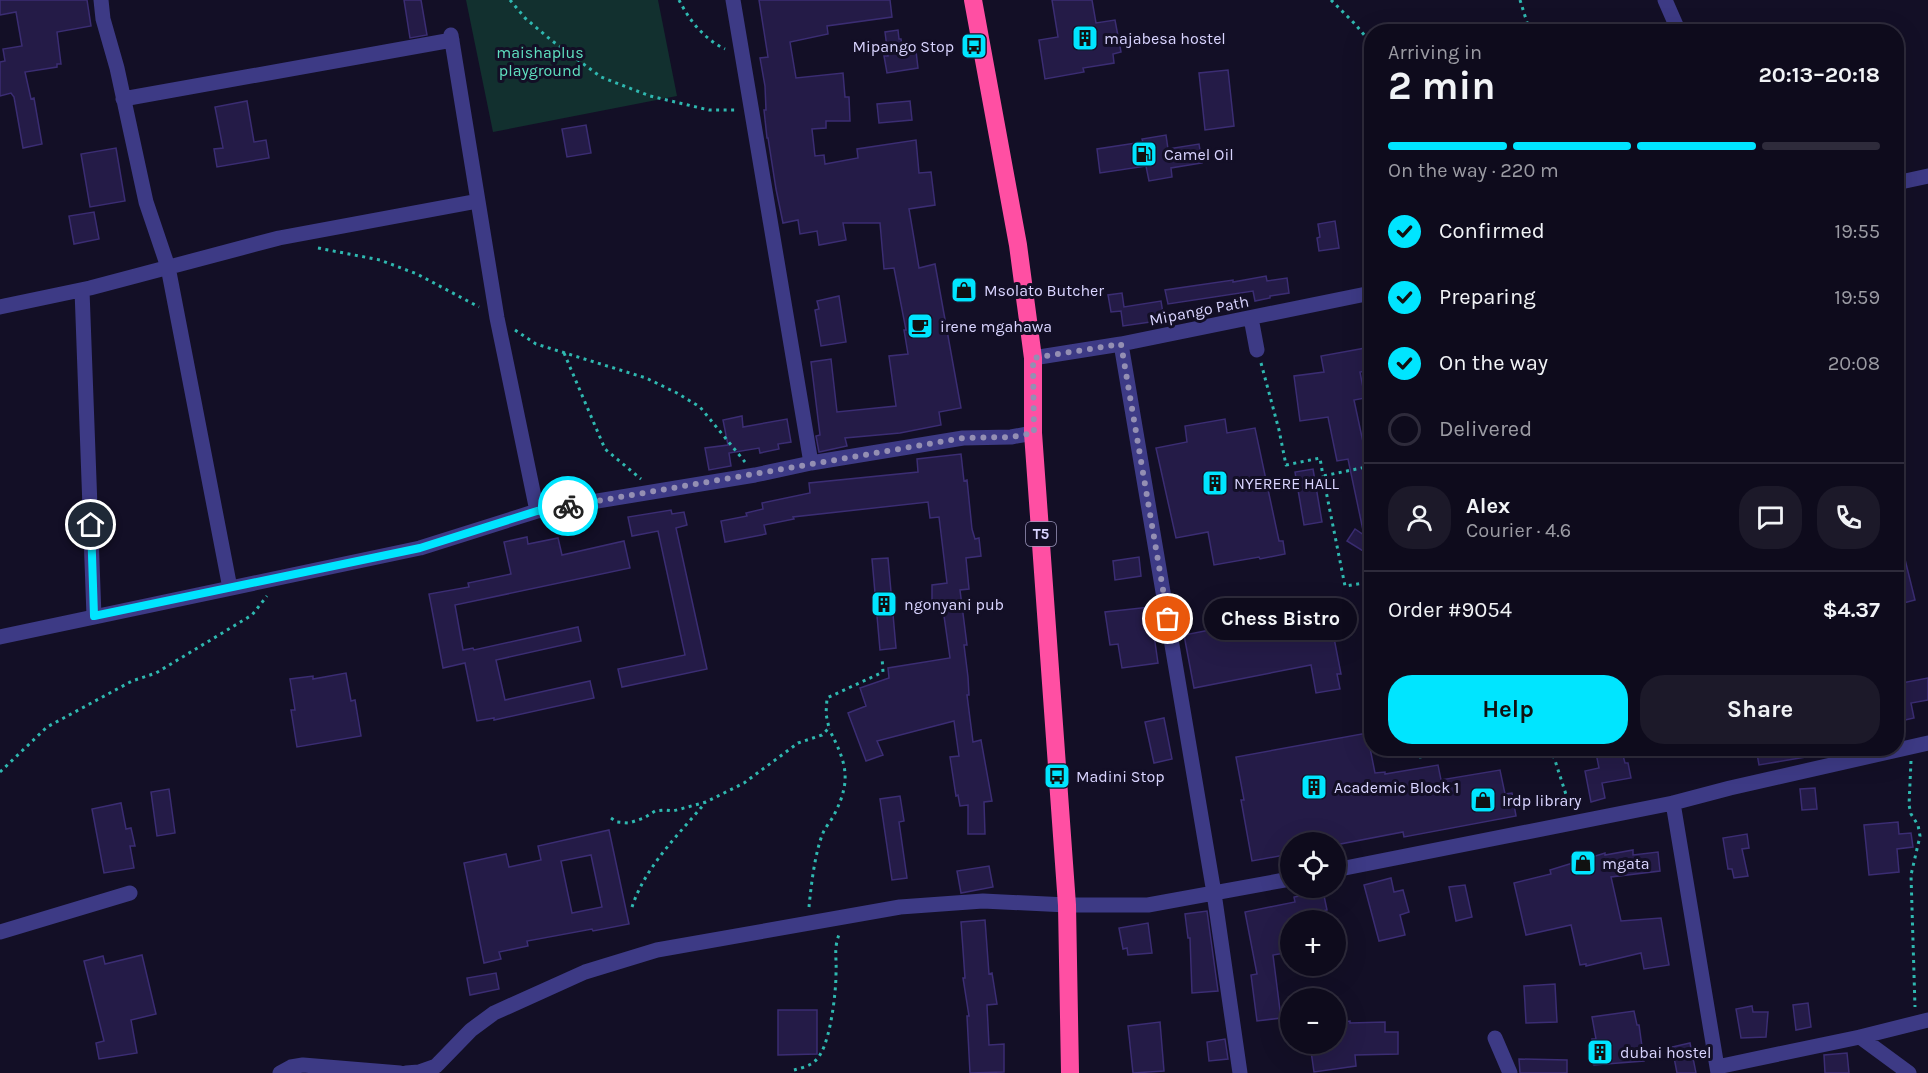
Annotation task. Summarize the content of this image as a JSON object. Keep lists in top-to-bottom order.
{
  "streets": {
    "highway": ["T5"],
    "street": ["Mipango Path"]
  },
  "crossings": [
    ["Mipango Path", "T5"]
  ],
  "parks": ["maishaplus playground"],
  "places": {
    "building": [
      "majabesa hostel",
      "NYERERE HALL",
      "ngonyani pub",
      "Academic Block 1",
      "dubai hostel"
    ],
    "bus stop": ["Mipango Stop", "Madini Stop"],
    "fuel station": ["Camel Oil"],
    "shop": ["Msolato Butcher", "Irdp library", "mgata"],
    "cafe": ["irene mgahawa"],
    "other": ["Chess Bistro"]
  },
  "page": {
    "heading": ["2 min", "Arriving in", "20:13–20:18"],
    "panel": [
      "Alex",
      "Courier · 4.6",
      "Order #9054",
      "$4.37"
    ],
    "bar": "On the way · 220 m",
    "list": [
      ["Confirmed", "19:55"],
      ["Preparing", "19:59"],
      ["On the way", "20:08"],
      "Delivered"
    ],
    "bubble": "Chess Bistro",
    "buttons": ["Help", "Share"],
    "map_buttons": ["+", "−"]
  }
}
